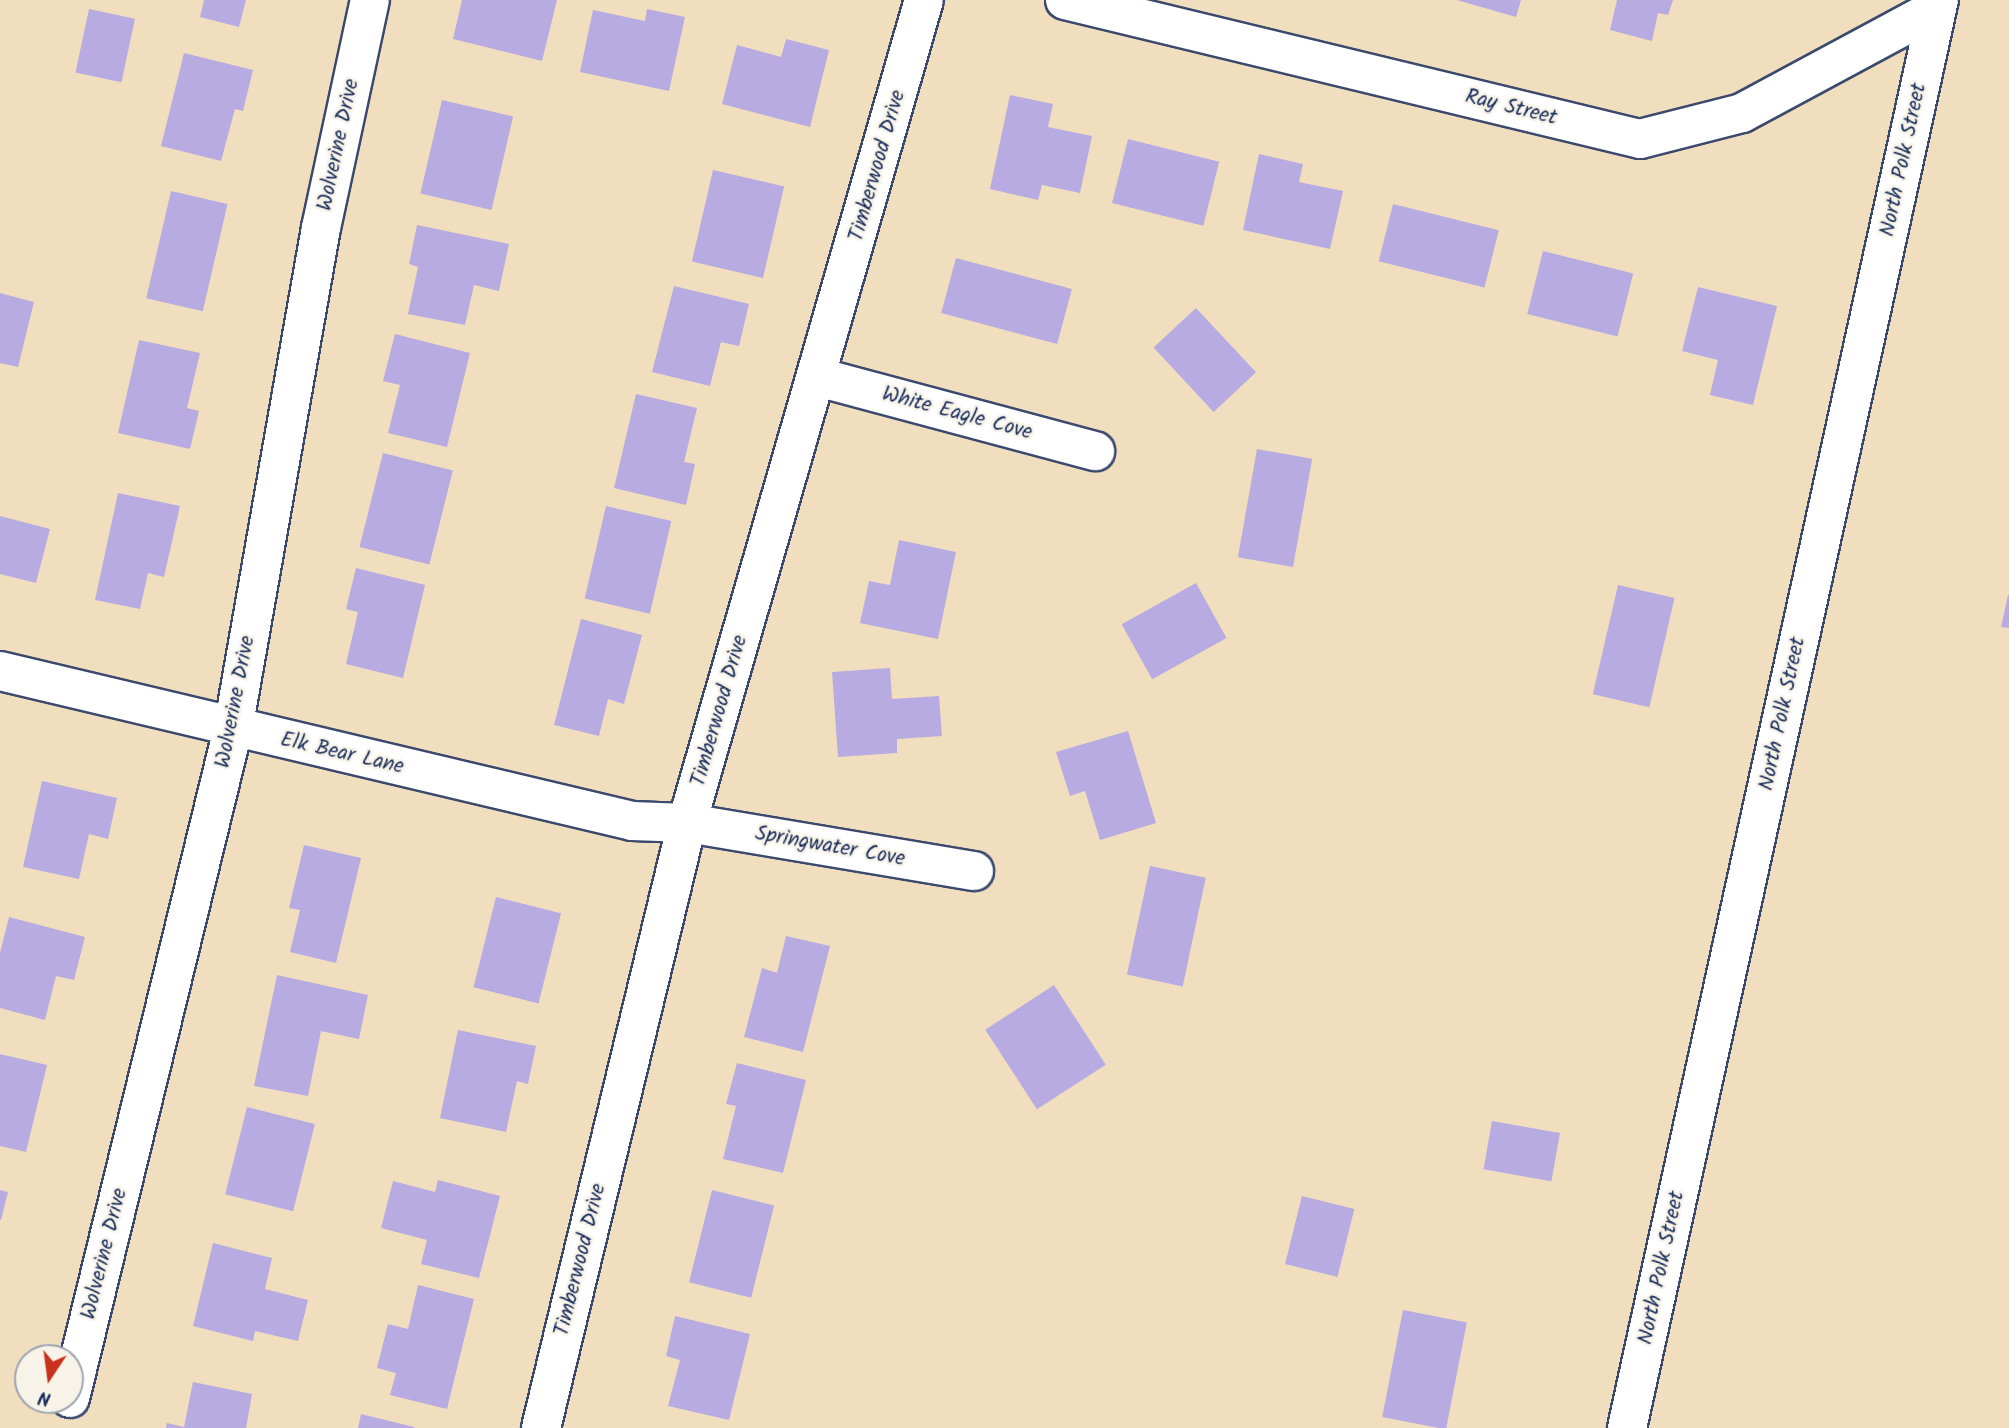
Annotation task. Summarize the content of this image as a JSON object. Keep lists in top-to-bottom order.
{
  "streets": {
    "street": [
      "Ray Street",
      "Wolverine Drive",
      "North Polk Street",
      "Timberwood Drive",
      "White Eagle Cove",
      "Elk Bear Lane",
      "Springwater Cove"
    ]
  },
  "crossings": [
    ["Ray Street", "North Polk Street"],
    ["Wolverine Drive", "Elk Bear Lane"],
    ["Timberwood Drive", "White Eagle Cove"],
    ["Timberwood Drive", "Elk Bear Lane"],
    ["Timberwood Drive", "Springwater Cove"],
    ["Elk Bear Lane", "Springwater Cove"]
  ],
  "north": "bottom"
}
